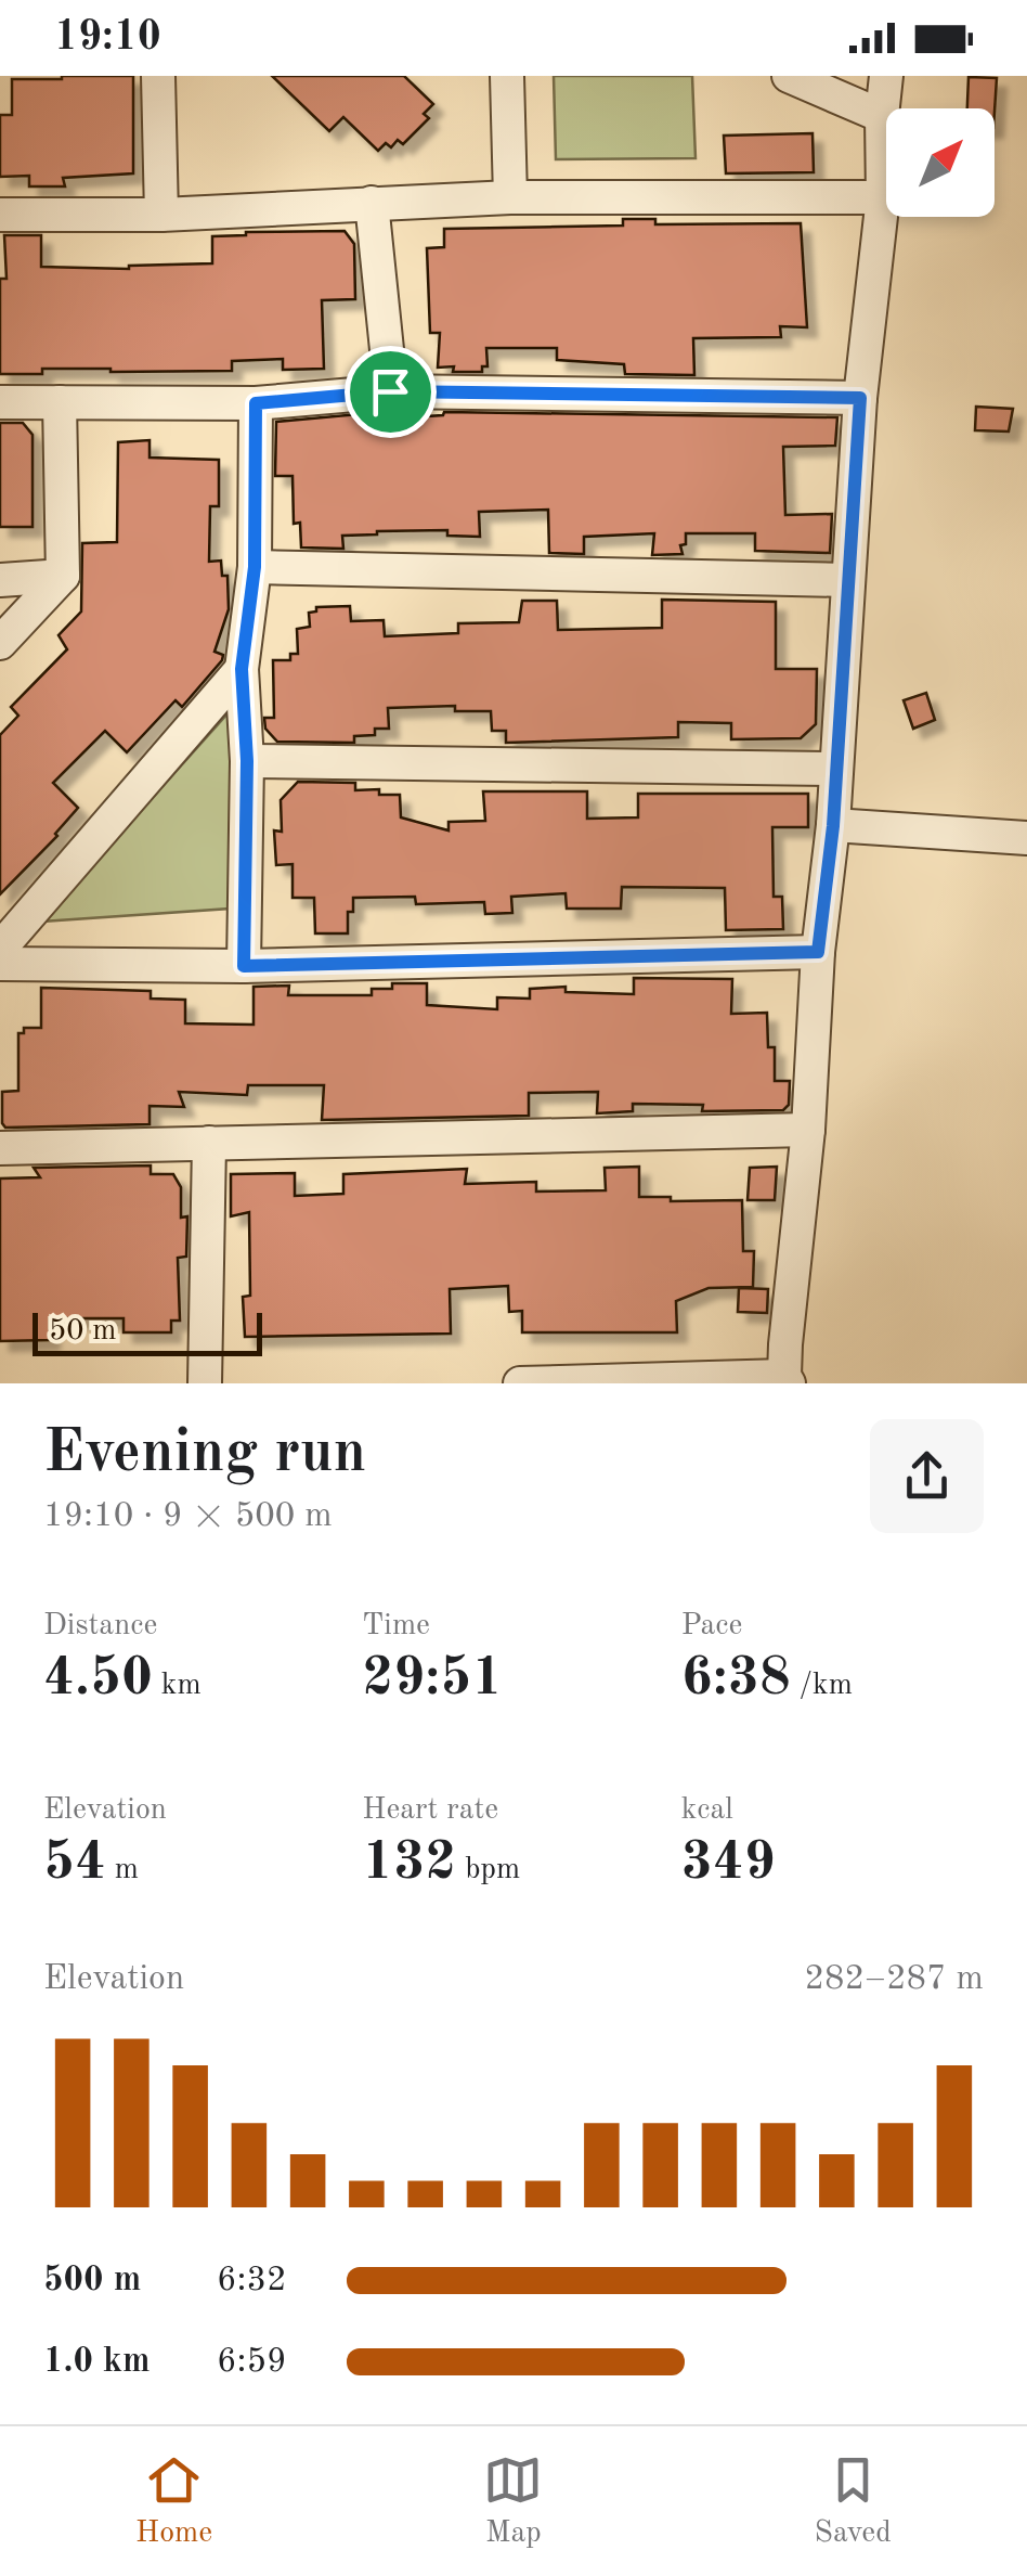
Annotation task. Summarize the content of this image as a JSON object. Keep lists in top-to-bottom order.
{
  "scale_bar": "50 m",
  "north": "top right",
  "page": {
    "status": "19:10",
    "scale": "50 m",
    "heading": ["Evening run", "19:10 · 9 × 500 m"],
    "stats": [
      ["Distance", "4.50 km"],
      ["Time", "29:51"],
      ["Pace", "6:38 /km"],
      ["Elevation", "54 m"],
      ["Heart rate", "132 bpm"],
      ["kcal", "349"]
    ],
    "chart": ["Elevation", "282–287 m"],
    "list": [
      {
        "name": "500 m",
        "note": "6:32"
      },
      {
        "name": "1.0 km",
        "note": "6:59"
      }
    ],
    "tabs": ["Home", "Map", "Saved"]
  }
}
